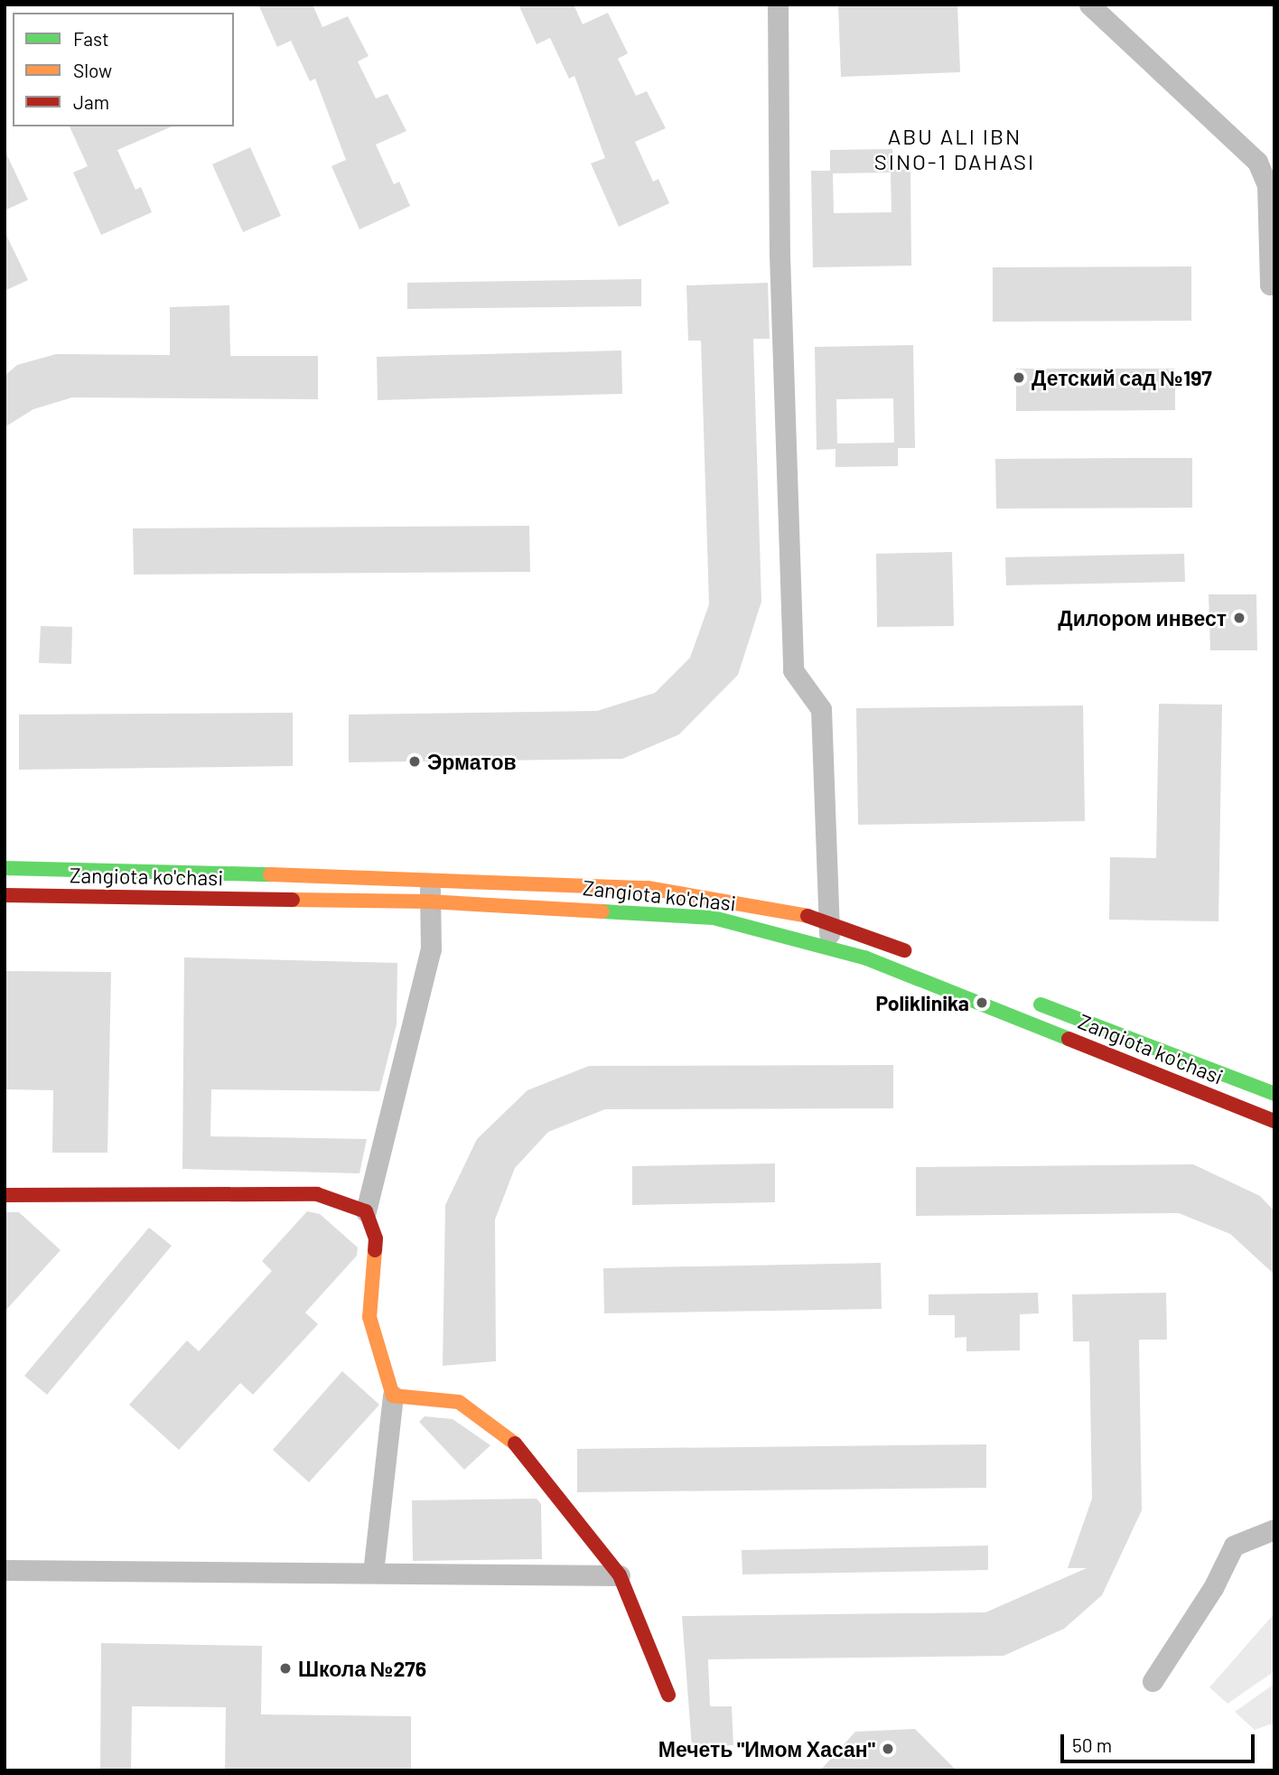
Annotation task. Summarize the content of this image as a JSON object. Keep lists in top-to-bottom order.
{
  "streets": {
    "main road": ["Zangiota ko'chasi"]
  },
  "districts": ["ABU ALI IBN SINO-1 DAHASI"],
  "places": [
    "Детский сад №197",
    "Дилором инвест",
    "Эрматов",
    "Poliklinika",
    "Школа №276",
    "Мечеть \"Имом Хасан\""
  ],
  "legend": ["Fast", "Slow", "Jam"],
  "scale_bar": "50 m"
}
